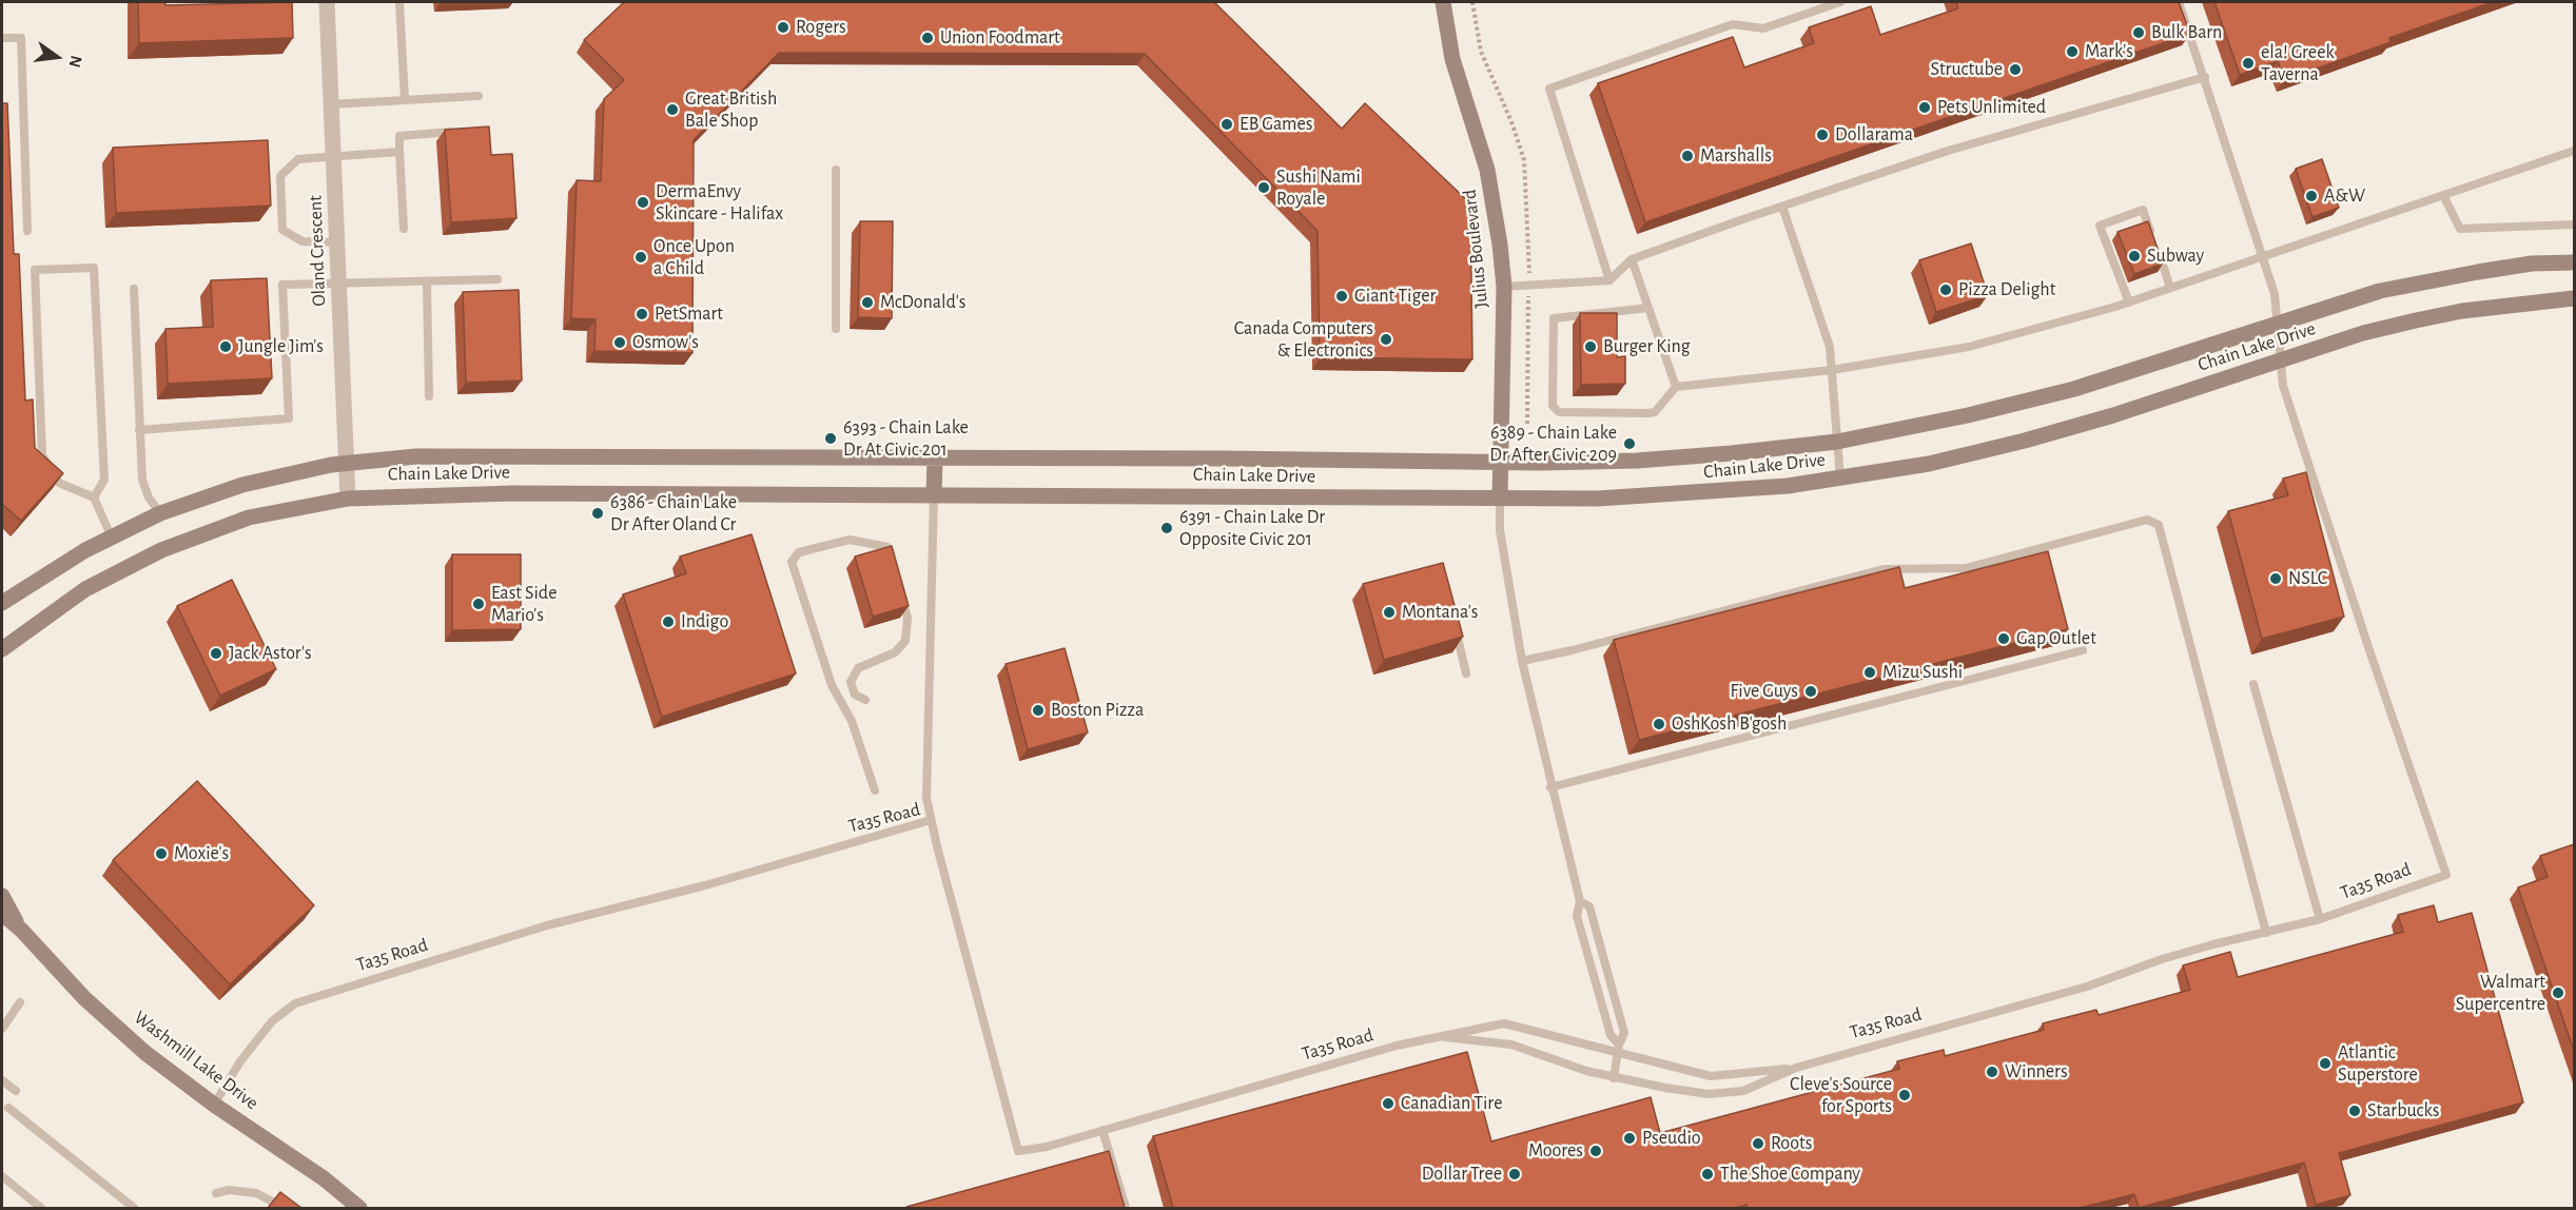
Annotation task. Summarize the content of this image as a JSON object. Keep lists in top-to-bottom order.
{
  "streets": {
    "street": [
      "Julius Boulevard",
      "Oland Crescent",
      "Chain Lake Drive",
      "Washmill Lake Drive"
    ],
    "lane": ["Ta35 Road"]
  },
  "crossings": [
    ["Julius Boulevard", "Chain Lake Drive"],
    ["Oland Crescent", "Chain Lake Drive"],
    ["Chain Lake Drive", "Ta35 Road"],
    ["Ta35 Road", "Washmill Lake Drive"]
  ],
  "places": [
    "Rogers",
    "Bulk Barn",
    "Union Foodmart",
    "Mark's",
    "ela! Greek Taverna",
    "Structube",
    "Pets Unlimited",
    "Great British Bale Shop",
    "EB Games",
    "Dollarama",
    "Marshalls",
    "Sushi Nami Royale",
    "A&W",
    "DermaEnvy Skincare - Halifax",
    "Subway",
    "Once Upon a Child",
    "Pizza Delight",
    "Giant Tiger",
    "McDonald's",
    "PetSmart",
    "Canada Computers & Electronics",
    "Osmow's",
    "Jungle Jim's",
    "Burger King",
    "6393 - Chain Lake Dr At Civic 201",
    "6389 - Chain Lake Dr After Civic 209",
    "6386 - Chain Lake Dr After Oland Cr",
    "6391 - Chain Lake Dr Opposite Civic 201",
    "NSLC",
    "East Side Mario's",
    "Montana's",
    "Indigo",
    "Gap Outlet",
    "Jack Astor's",
    "Mizu Sushi",
    "Five Guys",
    "Boston Pizza",
    "OshKosh B'gosh",
    "Moxie's",
    "Walmart Supercentre",
    "Atlantic Superstore",
    "Winners",
    "Cleve's Source for Sports",
    "Canadian Tire",
    "Starbucks",
    "Pseudio",
    "Roots",
    "Moores",
    "Dollar Tree",
    "The Shoe Company"
  ],
  "north": "right"
}
